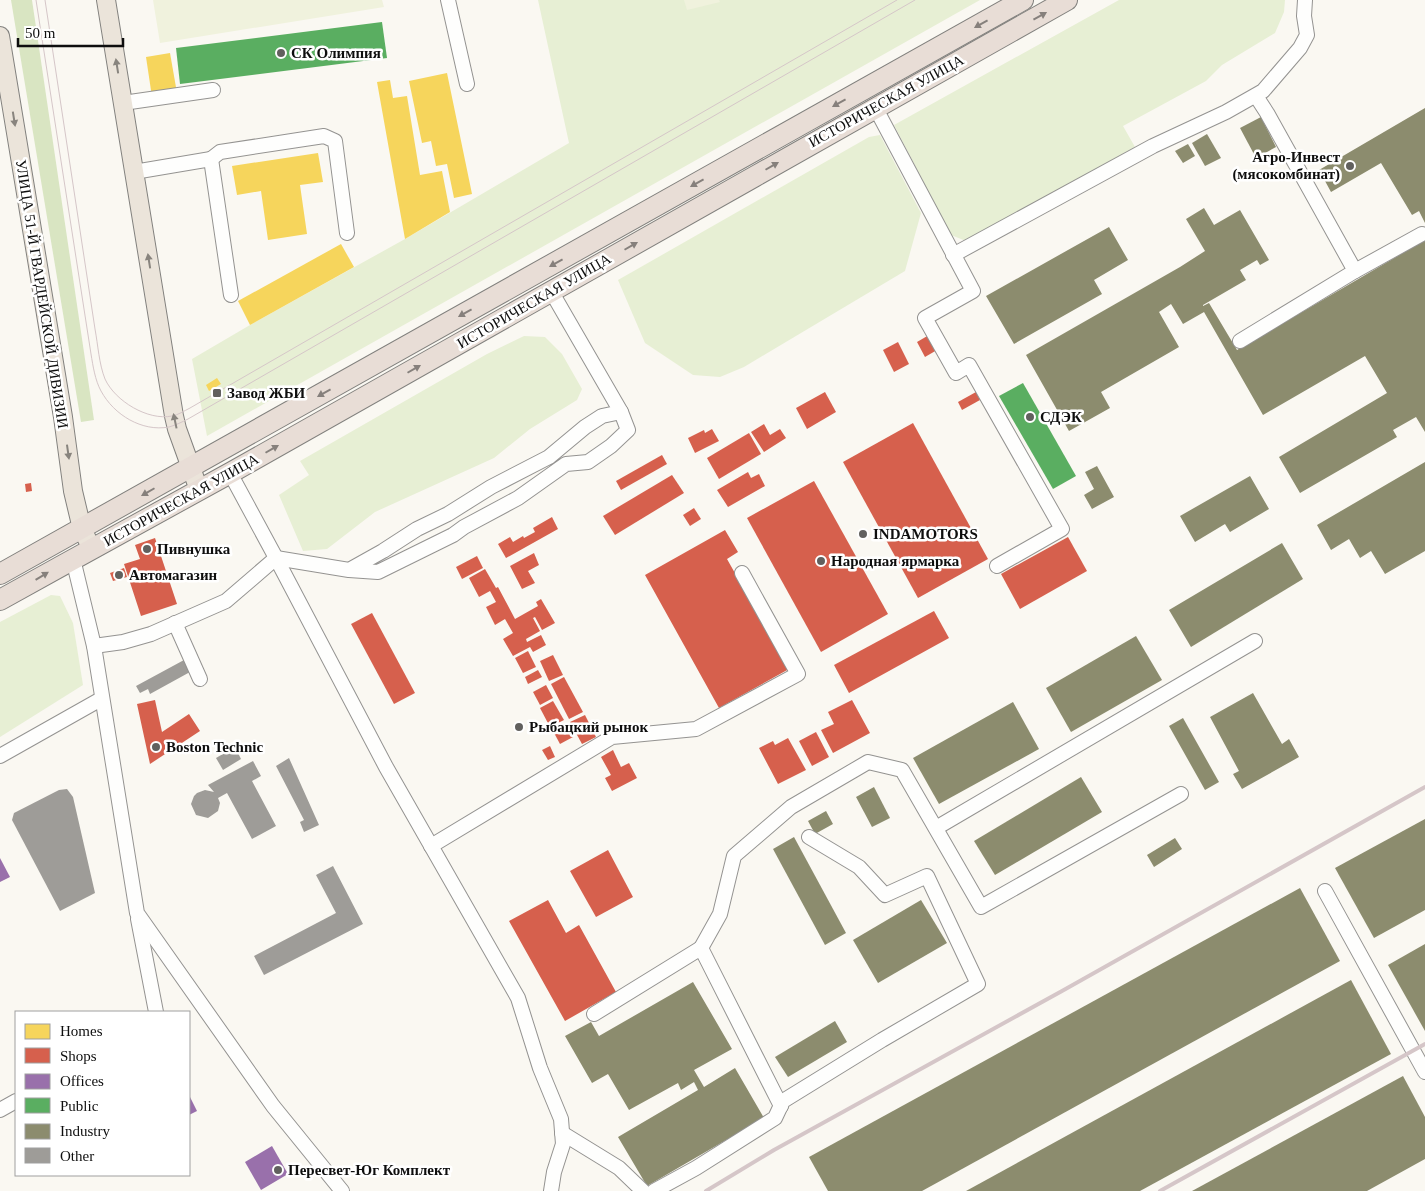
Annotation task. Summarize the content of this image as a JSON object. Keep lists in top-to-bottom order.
{
  "streets": {
    "highway": ["ИСТОРИЧЕСКАЯ УЛИЦА"],
    "main road": ["УЛИЦА 51-Й ГВАРДЕЙСКОЙ ДИВИЗИИ"]
  },
  "crossings": [
    ["ИСТОРИЧЕСКАЯ УЛИЦА", "УЛИЦА 51-Й ГВАРДЕЙСКОЙ ДИВИЗИИ"]
  ],
  "places": {
    "other": [
      "СК Олимпия",
      "Агро-Инвест (мясокомбинат)",
      "СДЭК",
      "INDAMOTORS",
      "Пивнушка",
      "Народная ярмарка",
      "Автомагазин",
      "Рыбацкий рынок",
      "Boston Technic",
      "Пересвет-Юг Комплект"
    ],
    "transit": ["Завод ЖБИ"]
  },
  "legend": [
    "Homes",
    "Shops",
    "Offices",
    "Public",
    "Industry",
    "Other"
  ],
  "scale_bar": "50 m"
}
